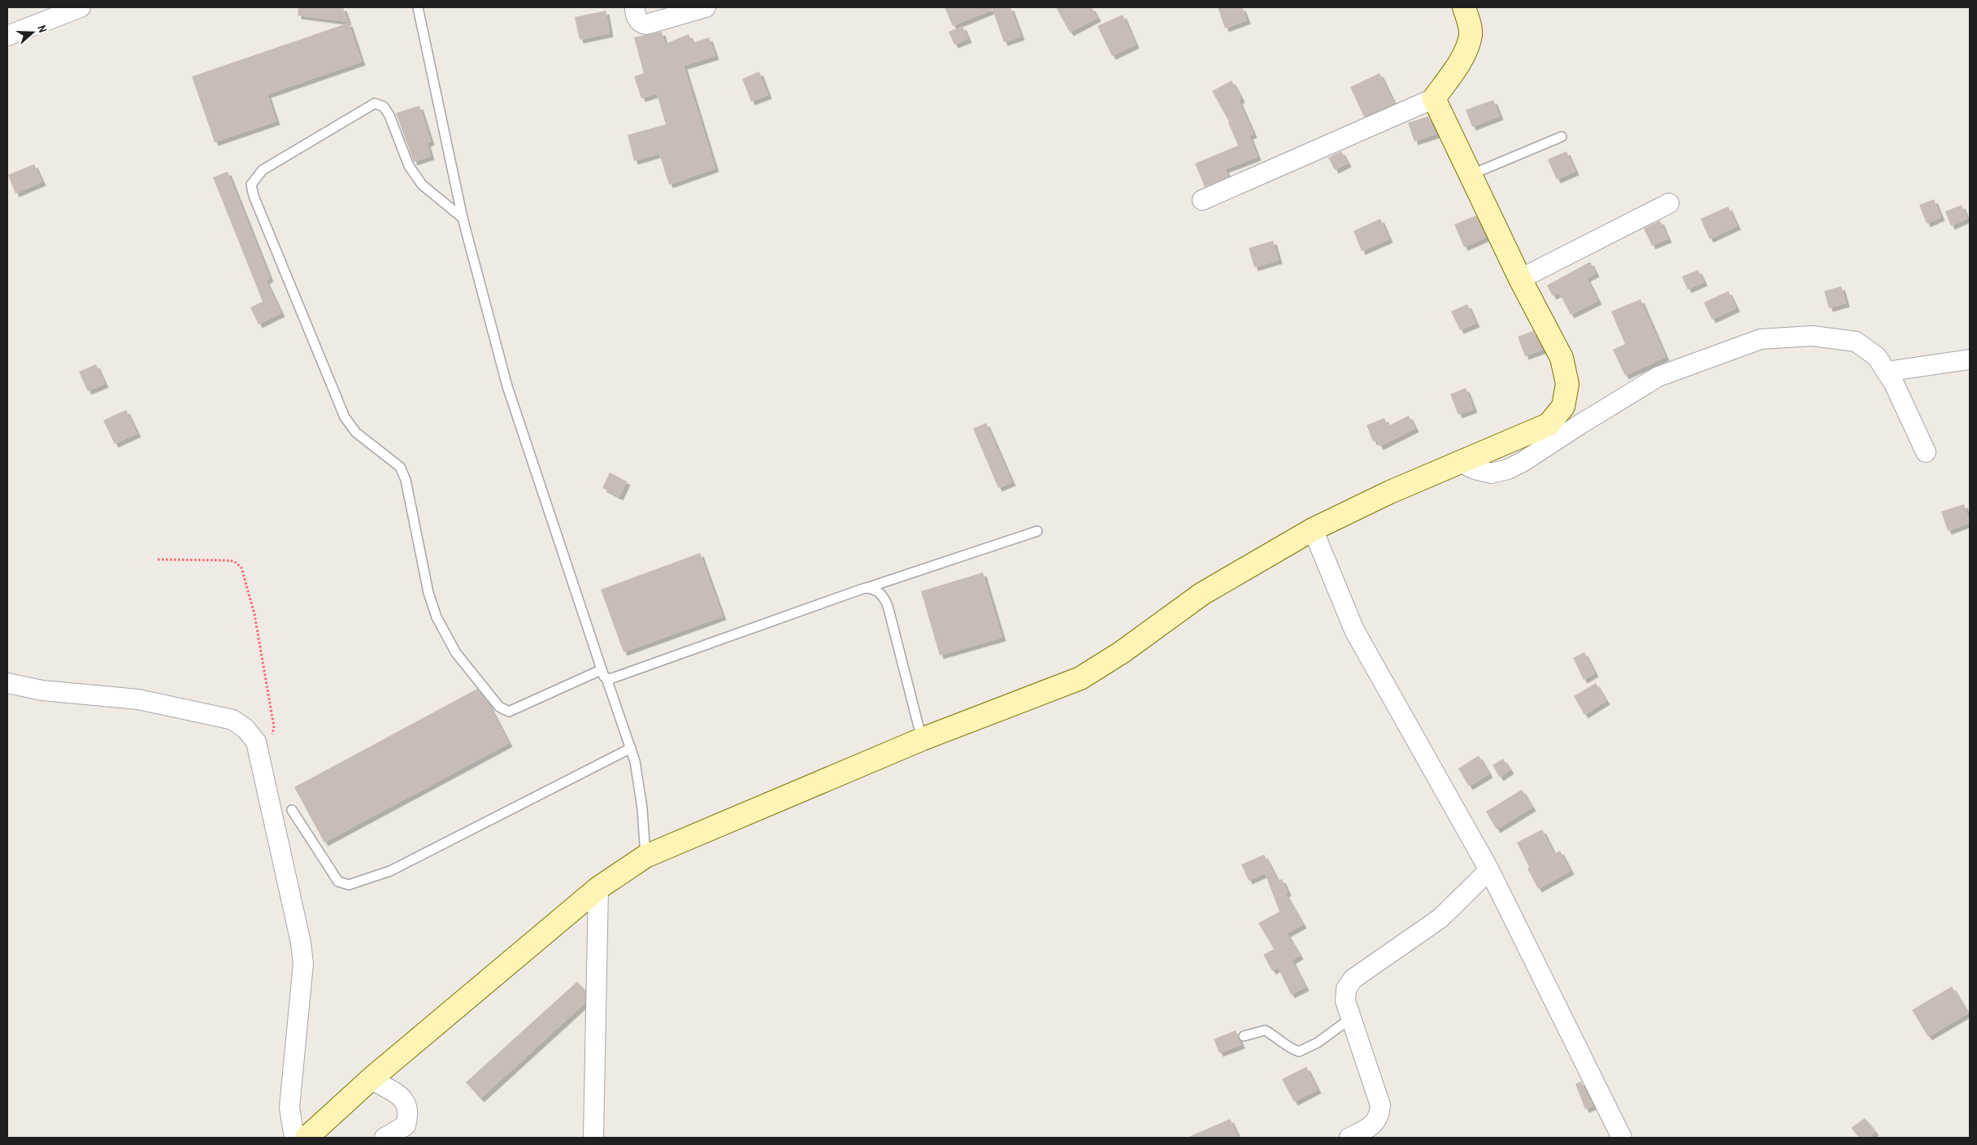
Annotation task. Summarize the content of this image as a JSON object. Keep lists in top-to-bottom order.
{
  "north": "right"
}
